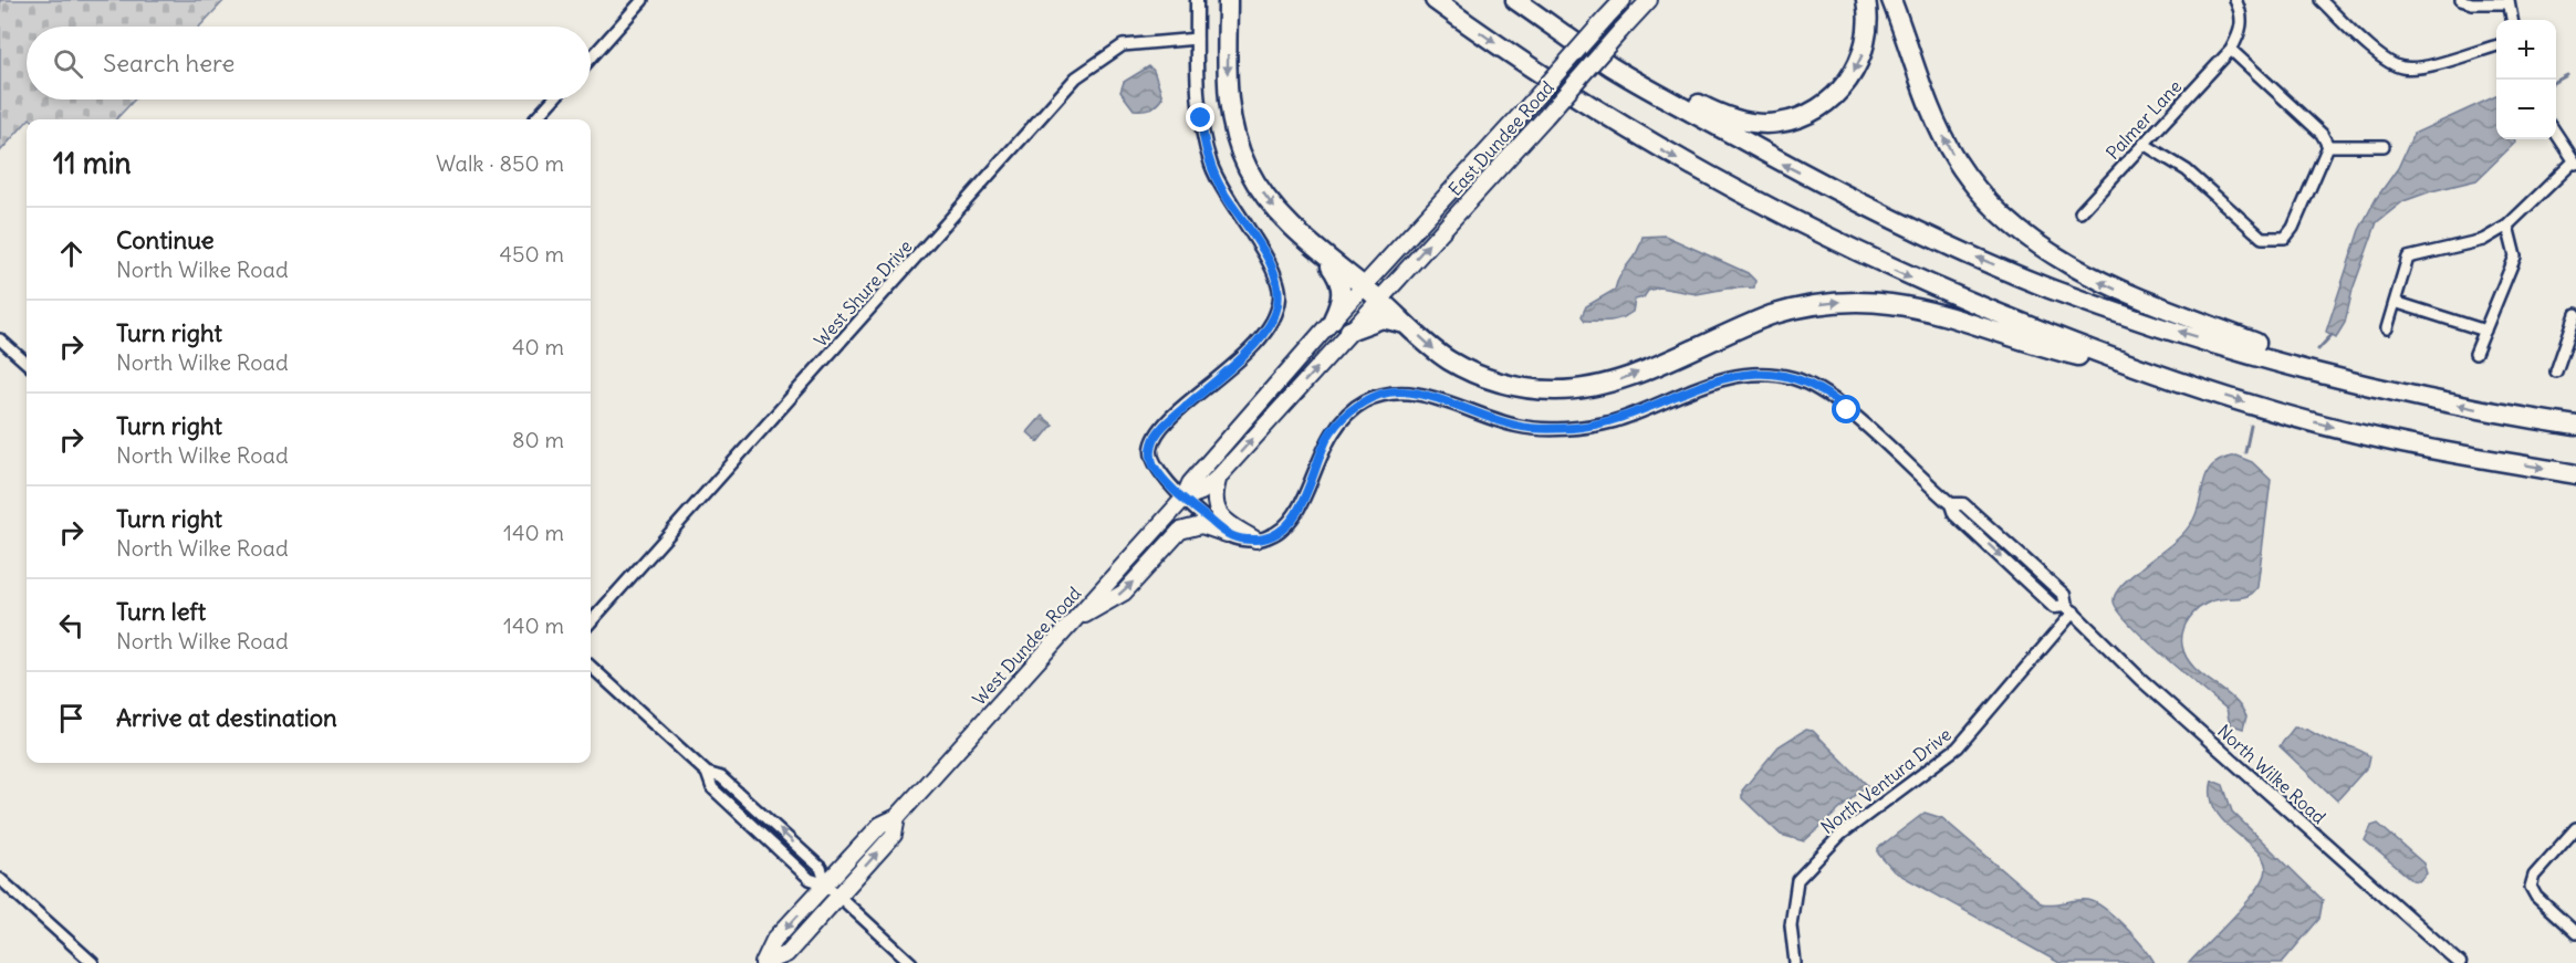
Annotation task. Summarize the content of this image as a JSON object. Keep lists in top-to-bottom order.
{
  "streets": {
    "main road": ["East Dundee Road", "West Dundee Road"],
    "street": [
      "Palmer Lane",
      "West Shure Drive",
      "North Wilke Road",
      "North Ventura Drive"
    ]
  },
  "crossings": [
    ["East Dundee Road", "West Dundee Road"],
    ["North Wilke Road", "North Ventura Drive"]
  ],
  "page": {
    "map_buttons": ["+", "−"],
    "search": "Search here",
    "heading": ["11 min", "Walk · 850 m"],
    "list": [
      ["Continue", "North Wilke Road", "450 m"],
      ["Turn right", "North Wilke Road", "40 m"],
      ["Turn right", "North Wilke Road", "80 m"],
      ["Turn right", "North Wilke Road", "140 m"],
      ["Turn left", "North Wilke Road", "140 m"],
      "Arrive at destination"
    ]
  }
}
